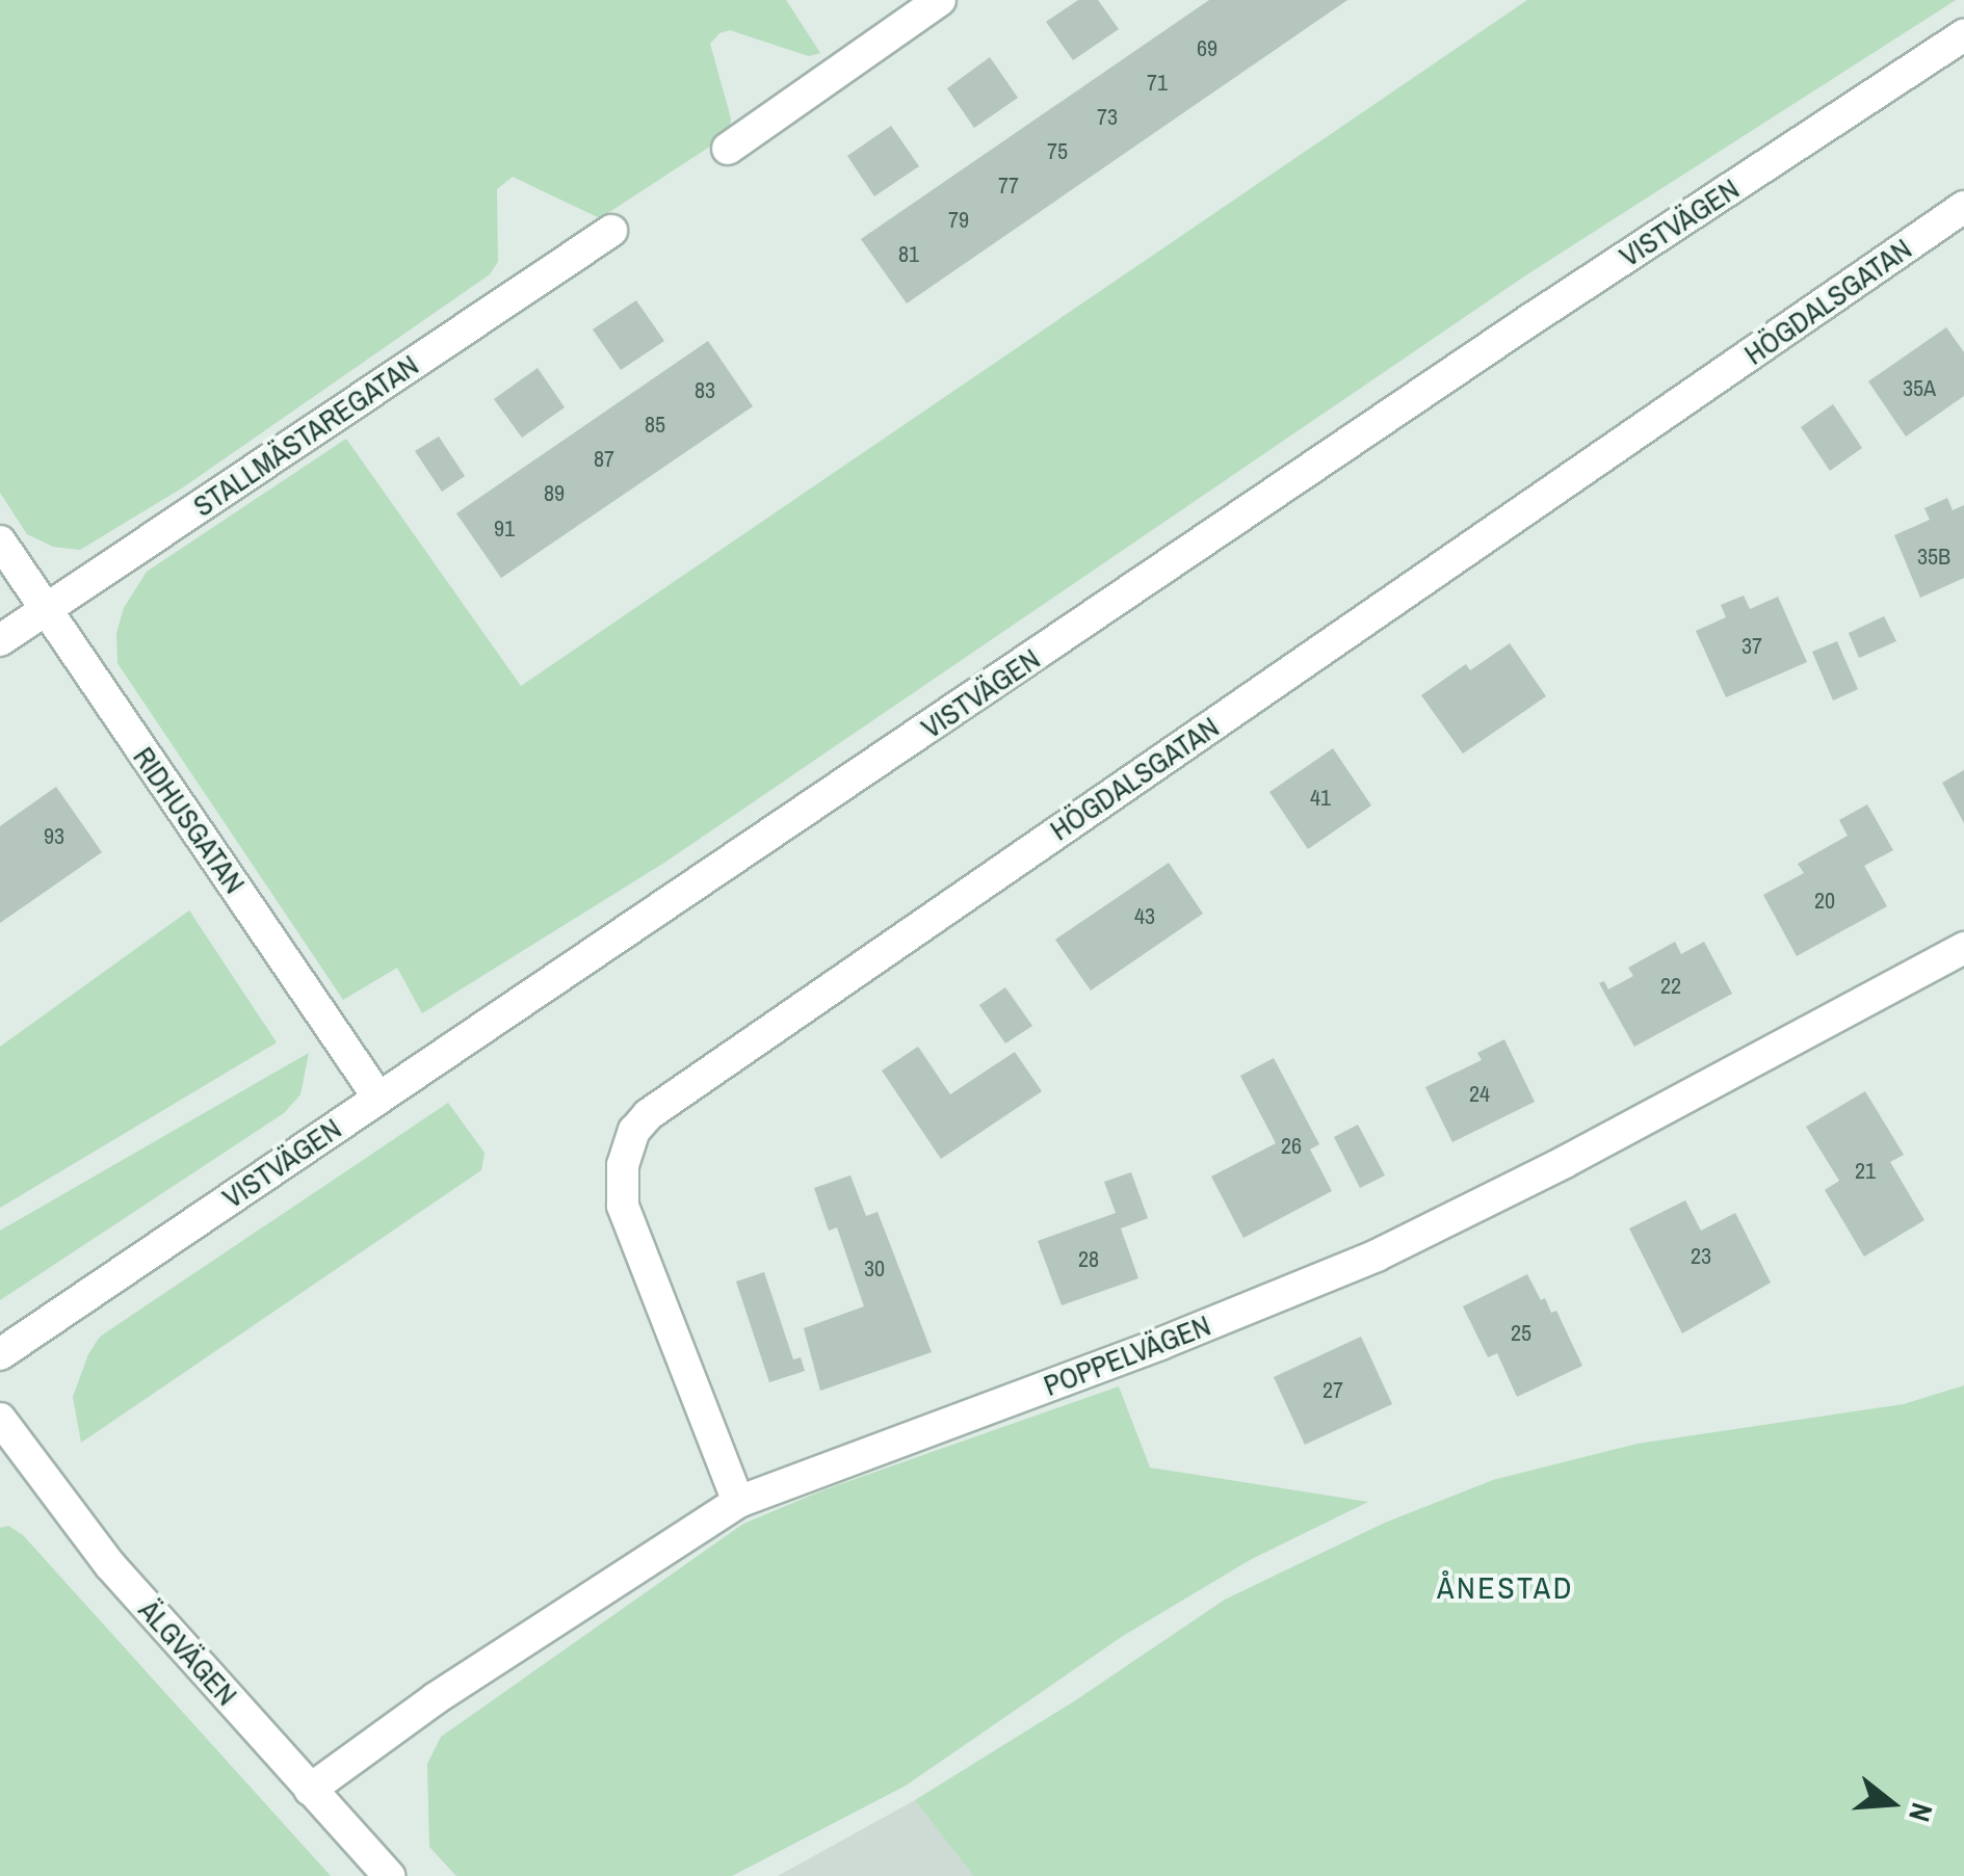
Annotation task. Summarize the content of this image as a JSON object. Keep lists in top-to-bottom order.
{
  "streets": {
    "street": [
      "VISTVÄGEN",
      "HÖGDALSGATAN",
      "STALLMÄSTAREGATAN",
      "RIDHUSGATAN",
      "POPPELVÄGEN",
      "ÄLGVÄGEN"
    ]
  },
  "crossings": [
    ["VISTVÄGEN", "RIDHUSGATAN"],
    ["HÖGDALSGATAN", "POPPELVÄGEN"],
    ["STALLMÄSTAREGATAN", "RIDHUSGATAN"],
    ["POPPELVÄGEN", "ÄLGVÄGEN"]
  ],
  "districts": ["ÅNESTAD"],
  "house_numbers": [
    "69",
    "71",
    "73",
    "75",
    "77",
    "79",
    "81",
    "35A",
    "83",
    "85",
    "87",
    "89",
    "91",
    "35B",
    "37",
    "41",
    "93",
    "20",
    "43",
    "22",
    "24",
    "26",
    "21",
    "23",
    "28",
    "30",
    "25",
    "27"
  ],
  "north": "right"
}
